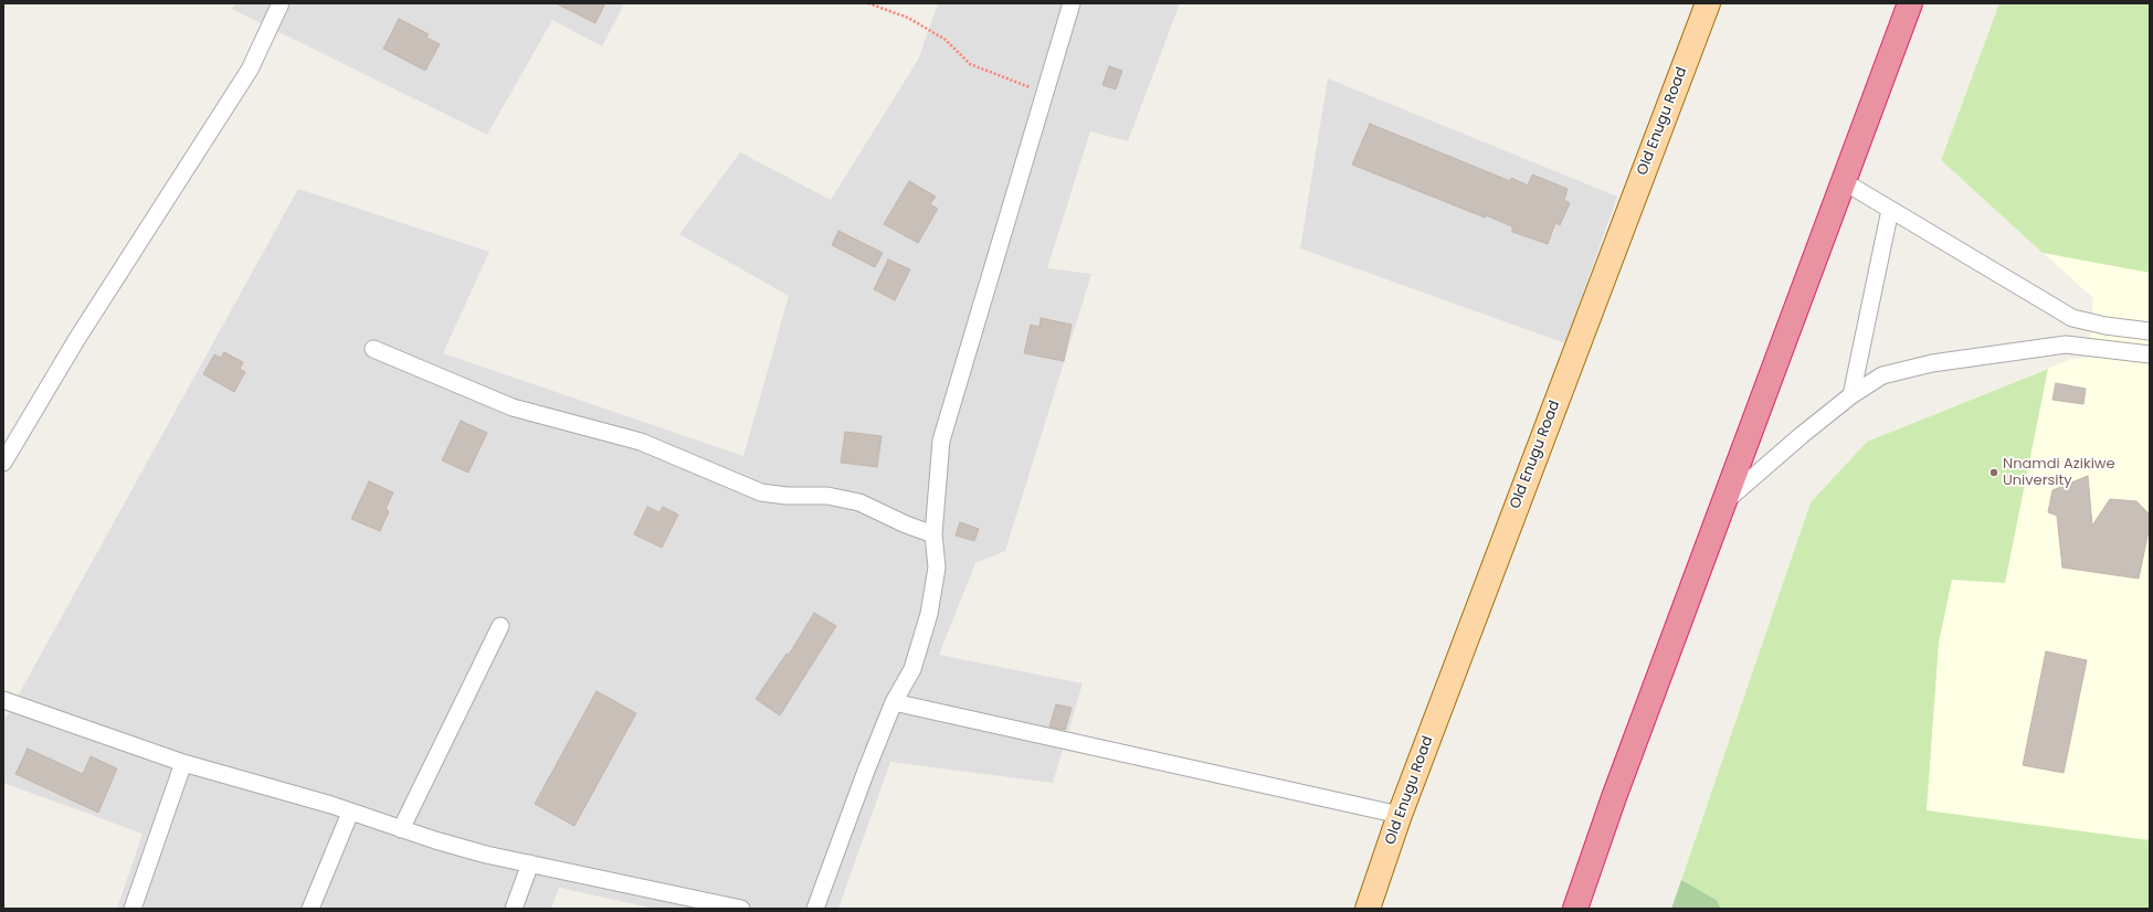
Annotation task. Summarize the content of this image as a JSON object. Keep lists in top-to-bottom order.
{
  "streets": {
    "main road": ["Old Enugu Road"]
  },
  "places": ["Nnamdi Azikiwe University"]
}
